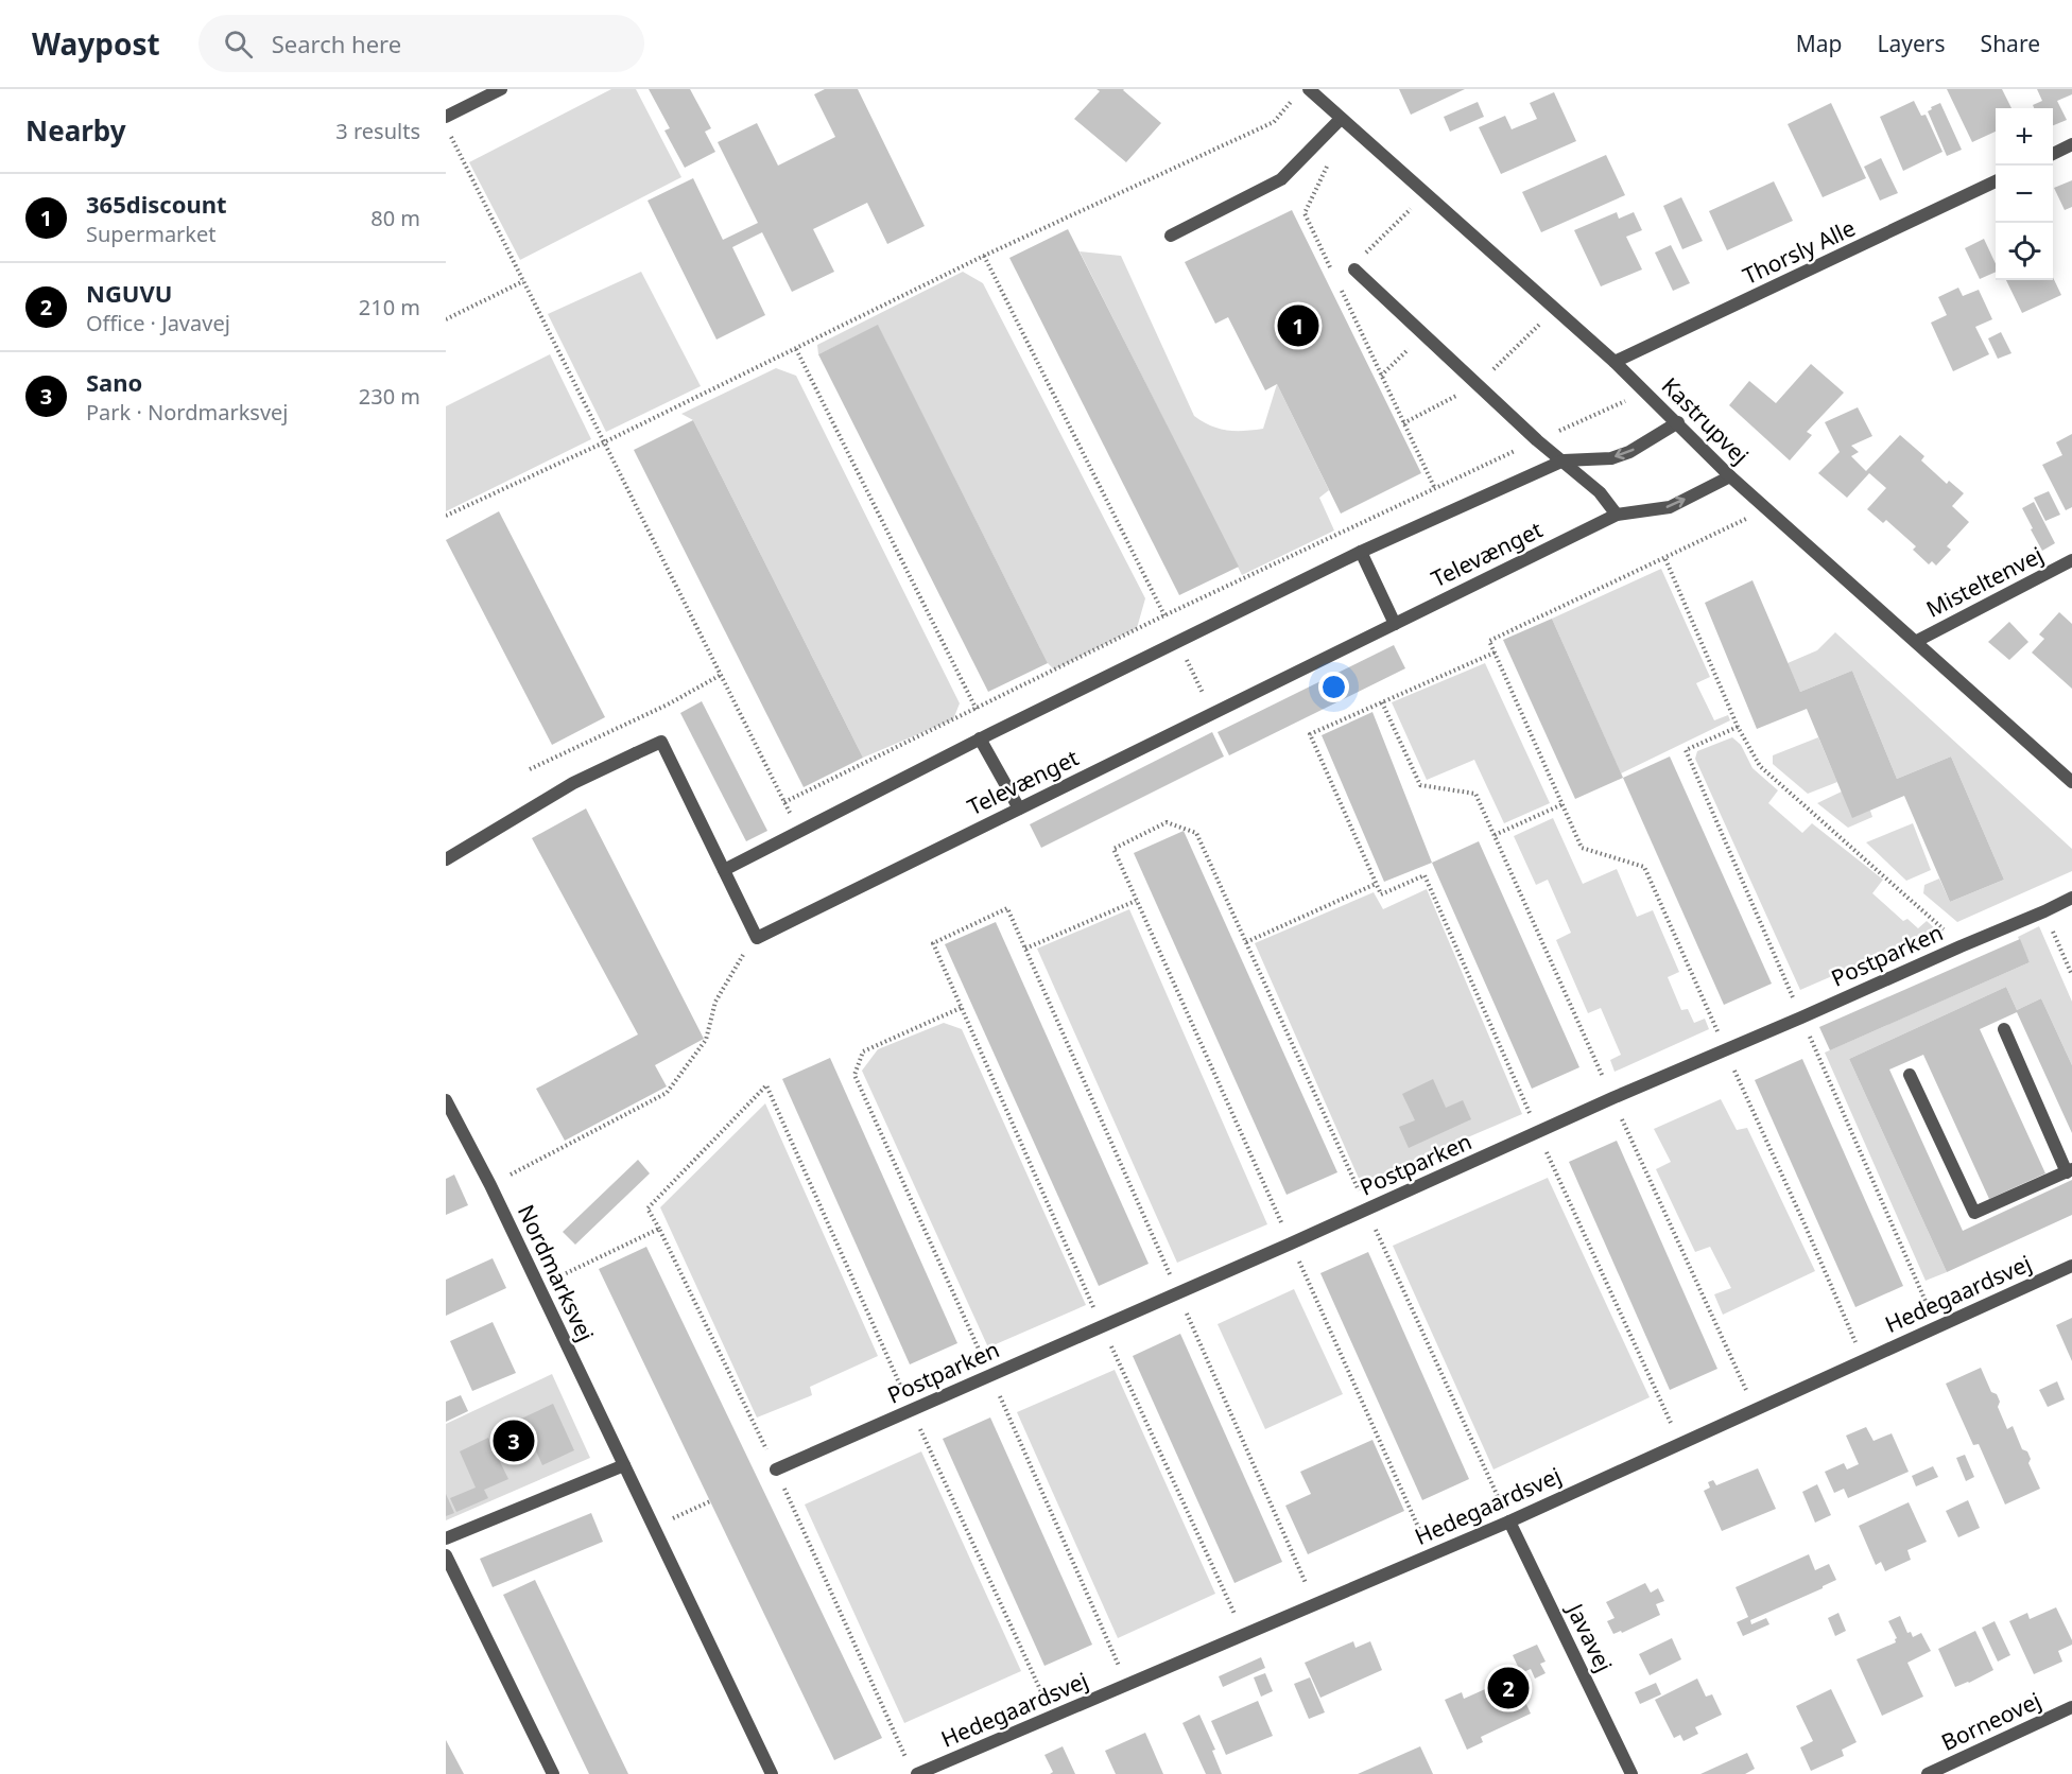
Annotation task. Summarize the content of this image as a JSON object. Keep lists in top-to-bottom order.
{
  "streets": {
    "street": [
      "Thorsly Alle",
      "Kastrupvej",
      "Televænget",
      "Misteltenvej",
      "Postparken",
      "Nordmarksvej",
      "Hedegaardsvej",
      "Javavej",
      "Borneovej"
    ]
  },
  "crossings": [
    ["Thorsly Alle", "Kastrupvej"],
    ["Kastrupvej", "Televænget"],
    ["Kastrupvej", "Misteltenvej"],
    ["Hedegaardsvej", "Javavej"]
  ],
  "page": {
    "header": "Waypost",
    "search": "Search here",
    "nav": ["Map", "Layers", "Share"],
    "heading": ["Nearby", "3 results"],
    "map_buttons": ["+", "−"],
    "list": [
      {
        "mark": "1",
        "name": "365discount",
        "note": "Supermarket",
        "value": "80 m"
      },
      {
        "mark": "2",
        "name": "NGUVU",
        "note": "Office · Javavej",
        "value": "210 m"
      },
      {
        "mark": "3",
        "name": "Sano",
        "note": "Park · Nordmarksvej",
        "value": "230 m"
      }
    ],
    "pins": ["1", "3", "2"]
  }
}
